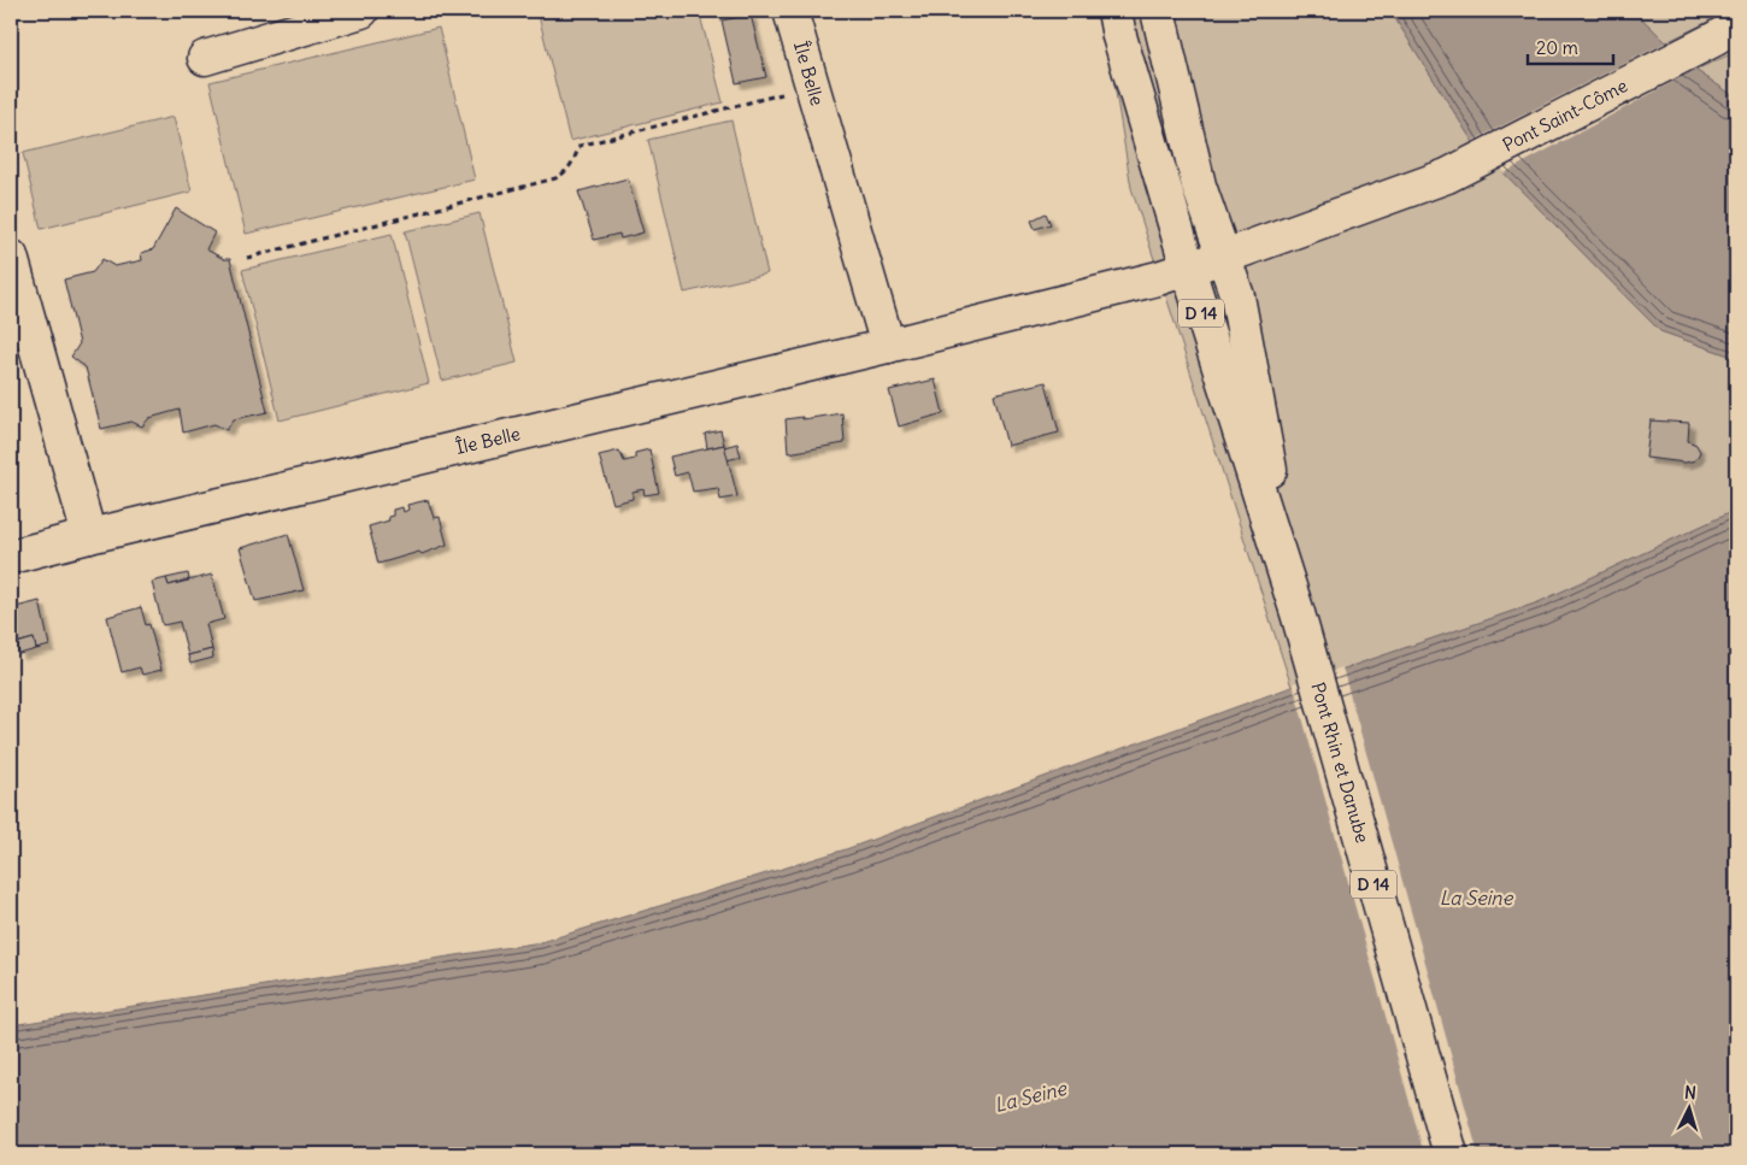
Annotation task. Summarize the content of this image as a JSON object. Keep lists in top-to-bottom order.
{
  "streets": {
    "street": [
      "Île Belle",
      "Pont Saint-Côme",
      "D 14",
      "Pont Rhin et Danube"
    ]
  },
  "crossings": [
    ["Île Belle", "Pont Saint-Côme"],
    ["Île Belle", "D 14"],
    ["Pont Saint-Côme", "D 14"],
    ["D 14", "Pont Rhin et Danube"]
  ],
  "water": ["La Seine"],
  "scale_bar": "20 m",
  "north": "top"
}
